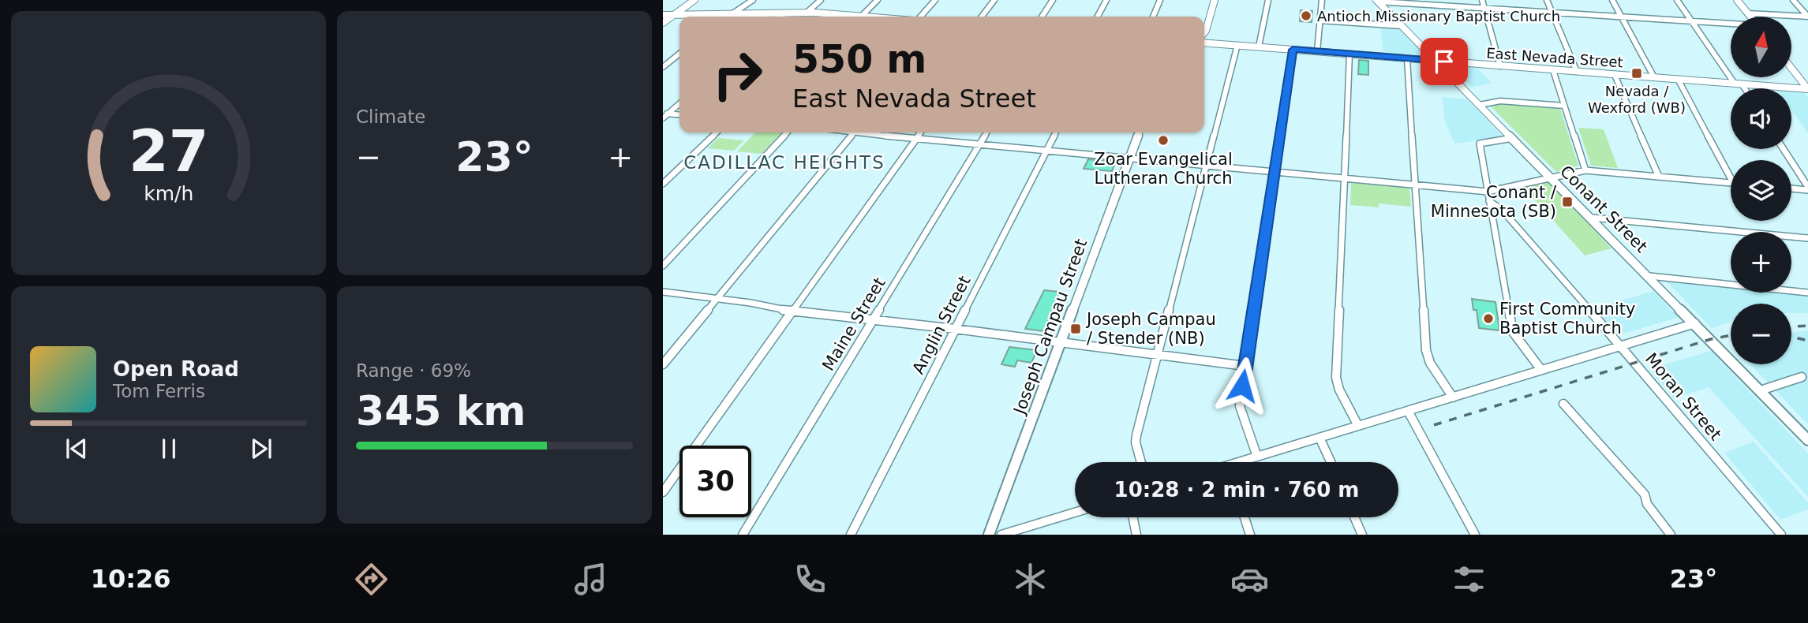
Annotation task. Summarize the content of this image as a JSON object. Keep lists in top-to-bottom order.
{
  "streets": {
    "street": [
      "East Nevada Street",
      "Conant Street",
      "Maine Street",
      "Anglin Street",
      "Joseph Campau Street",
      "Moran Street"
    ]
  },
  "crossings": [
    ["East Nevada Street", "Conant Street"]
  ],
  "districts": ["CADILLAC HEIGHTS"],
  "places": {
    "other": ["Antioch Missionary Baptist Church", "Zoar Evangelical Lutheran Church", "First Community Baptist Church"],
    "transit": ["Nevada / Wexford (WB)", "Conant / Minnesota (SB)", "Joseph Campau / Stender (NB)"]
  },
  "north": "top",
  "page": {
    "tile": [
      "Climate",
      ["Range · 69%", "345 km"]
    ],
    "map_buttons": ["+", "−"],
    "turn": ["550 m", "East Nevada Street"],
    "heat": ["−", "23°", "+"],
    "song": ["Open Road", "Tom Ferris"],
    "limit": "30",
    "trip": "10:28 · 2 min · 760 m",
    "tabs": ["10:26", "23°"],
    "gauge": ["27", "km/h"]
  }
}
